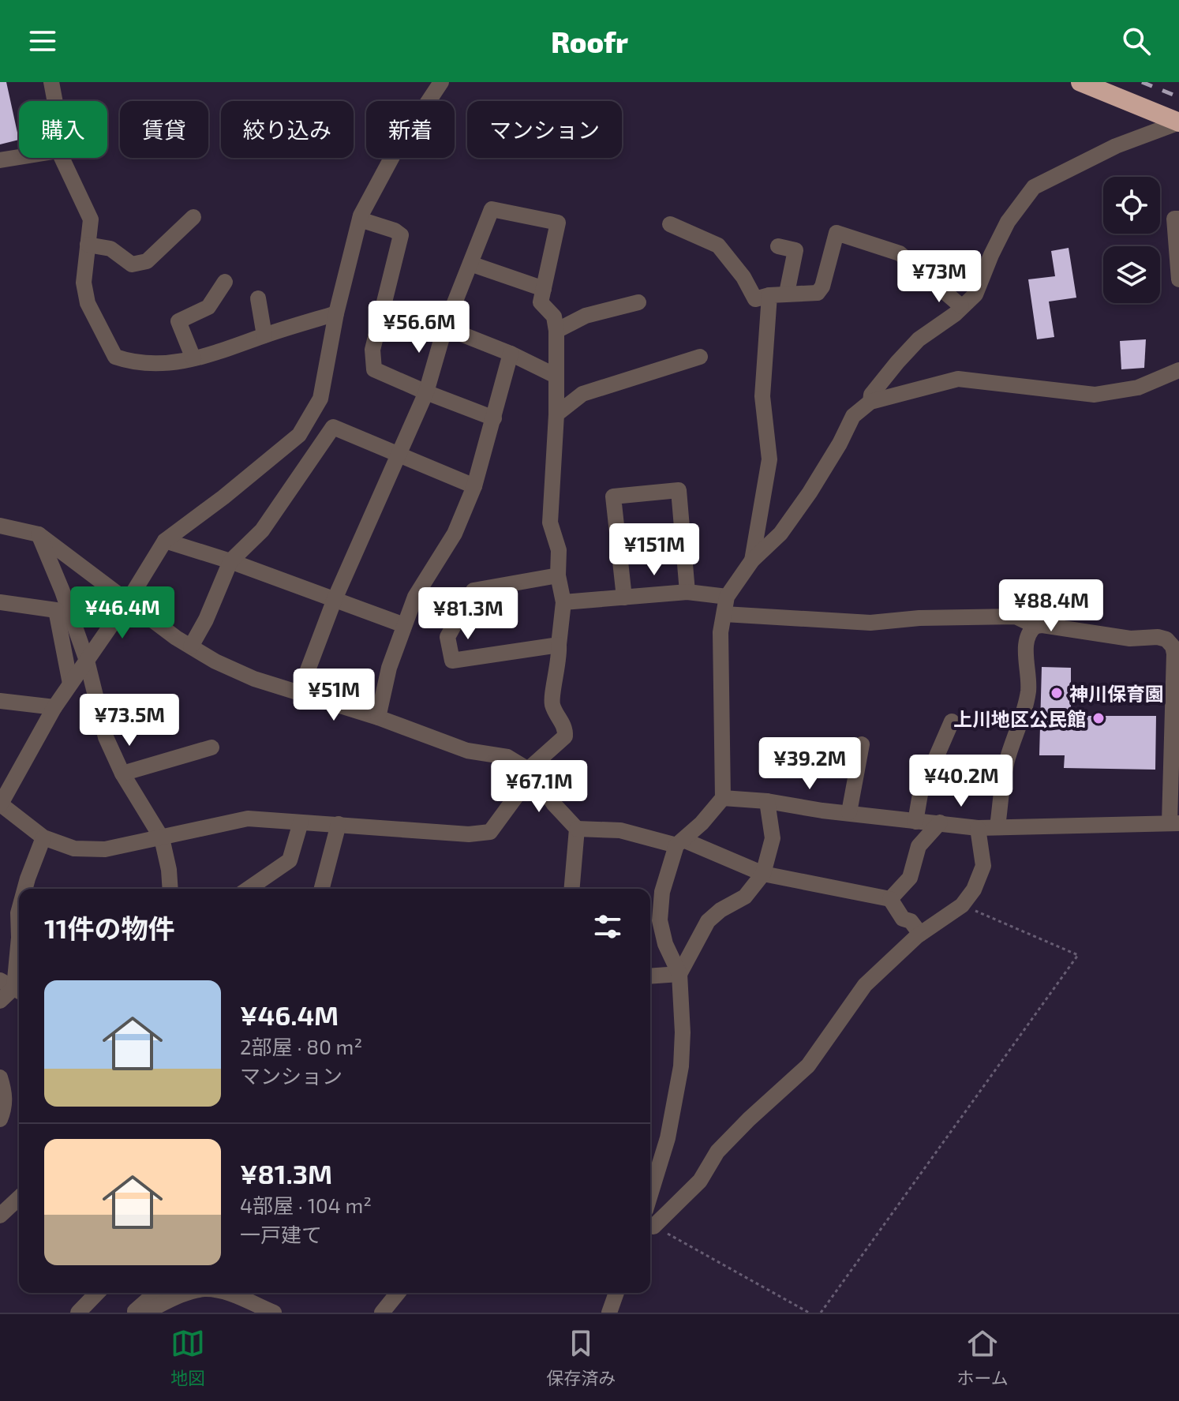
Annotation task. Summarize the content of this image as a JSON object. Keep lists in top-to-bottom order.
{
  "places": ["神川保育園", "上川地区公民館"],
  "page": {
    "header": "Roofr",
    "chip": [
      "購入",
      "賃貸",
      "絞り込み",
      "新着",
      "マンション"
    ],
    "price": [
      "¥73M",
      "¥56.6M",
      "¥151M",
      "¥88.4M",
      "¥46.4M",
      "¥81.3M",
      "¥51M",
      "¥73.5M",
      "¥39.2M",
      "¥40.2M",
      "¥67.1M"
    ],
    "heading": "11件の物件",
    "list": [
      {
        "name": "¥46.4M",
        "note": "2部屋 · 80 m² · マンション"
      },
      {
        "name": "¥81.3M",
        "note": "4部屋 · 104 m² · 一戸建て"
      }
    ],
    "tabs": ["地図", "保存済み", "ホーム"]
  }
}
